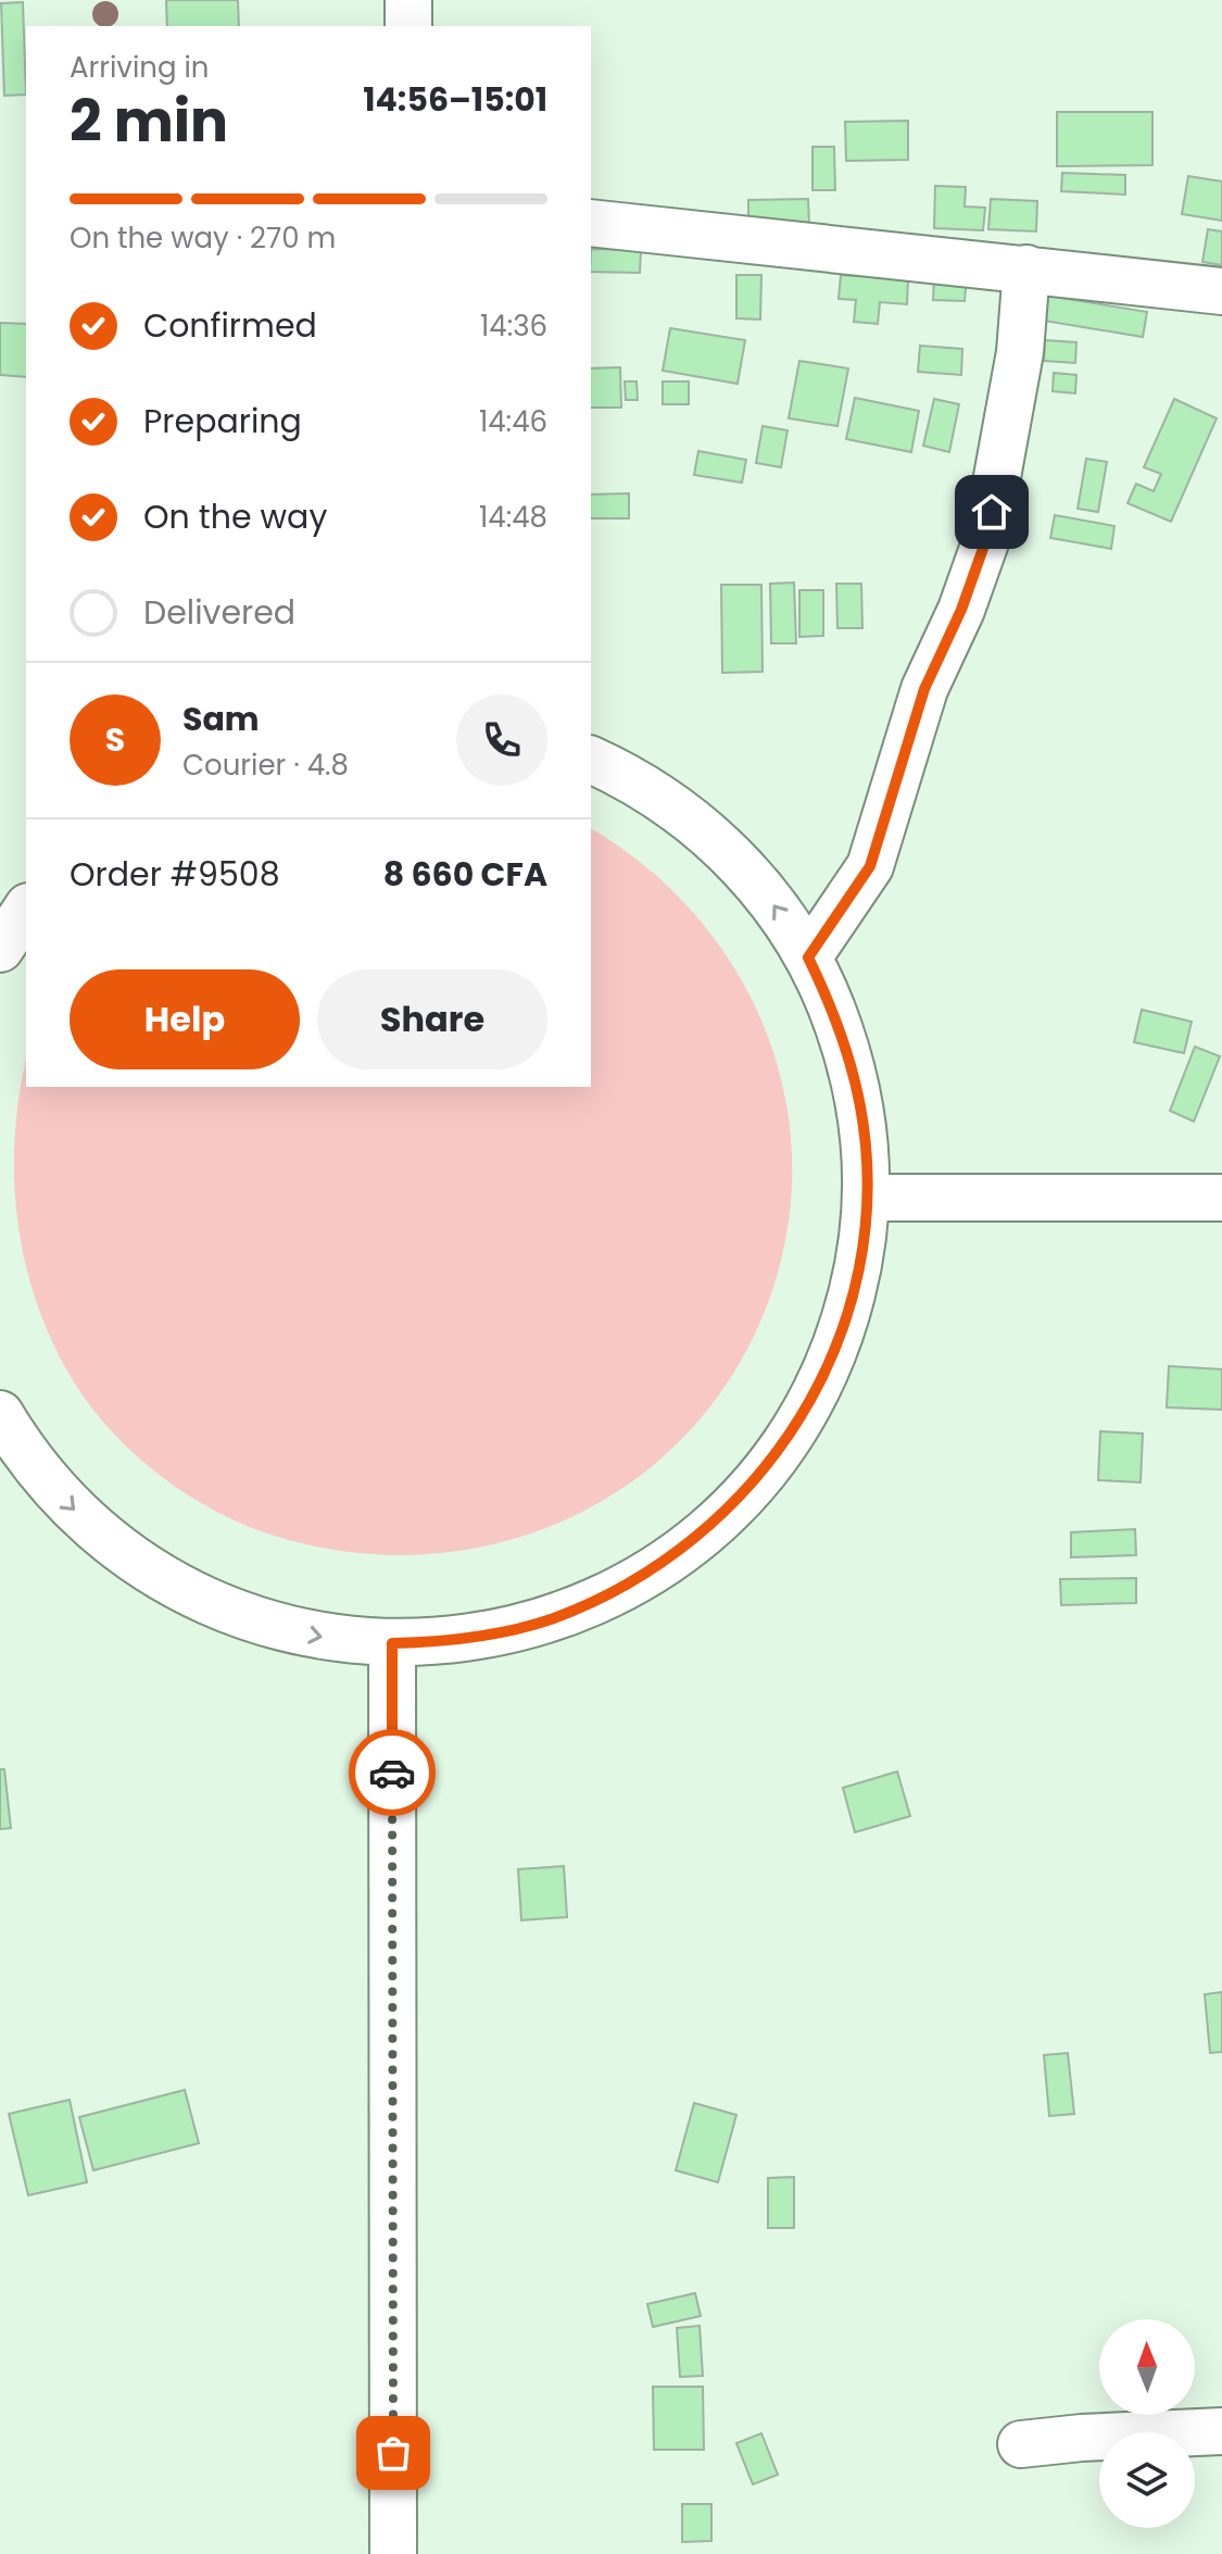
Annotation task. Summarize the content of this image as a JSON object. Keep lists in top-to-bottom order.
{
  "north": "top",
  "page": {
    "heading": ["2 min", "Arriving in", "14:56–15:01"],
    "panel": [
      "Sam",
      "Courier · 4.8",
      "Order #9508",
      "8 660 CFA"
    ],
    "bar": "On the way · 270 m",
    "list": [
      ["Confirmed", "14:36"],
      ["Preparing", "14:46"],
      ["On the way", "14:48"],
      "Delivered"
    ],
    "round": "S",
    "buttons": ["Help", "Share"]
  }
}
